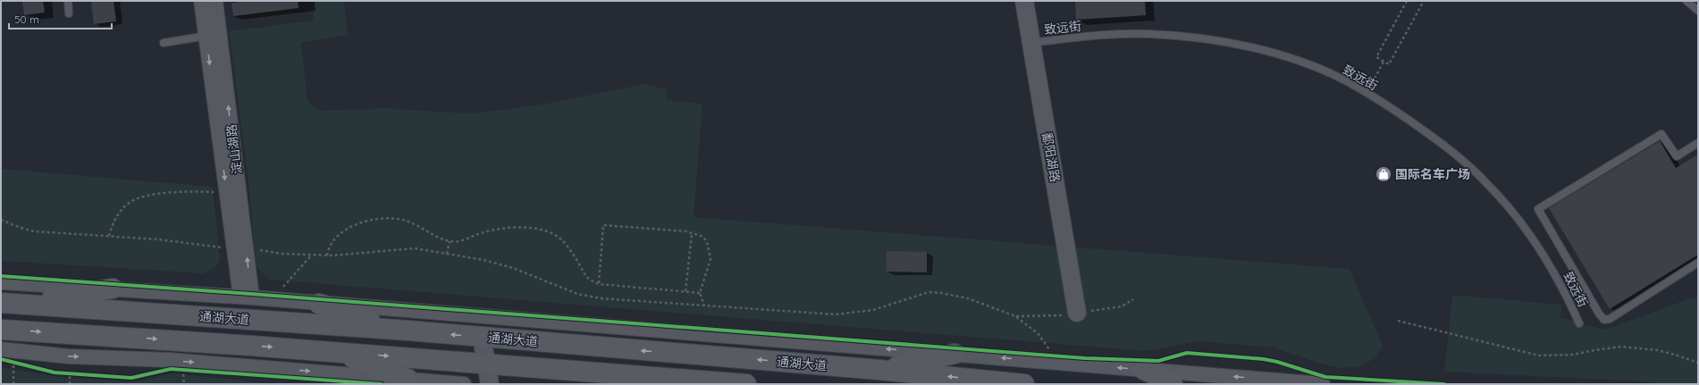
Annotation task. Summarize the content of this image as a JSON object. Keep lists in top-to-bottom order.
{
  "streets": {
    "main road": ["通湖大道"],
    "street": ["淀山湖路", "鄱阳湖路"],
    "lane": ["致远街"]
  },
  "crossings": [
    ["致远街", "鄱阳湖路"]
  ],
  "places": {
    "shop": ["国际名车广场"]
  },
  "scale_bar": "50 m"
}
